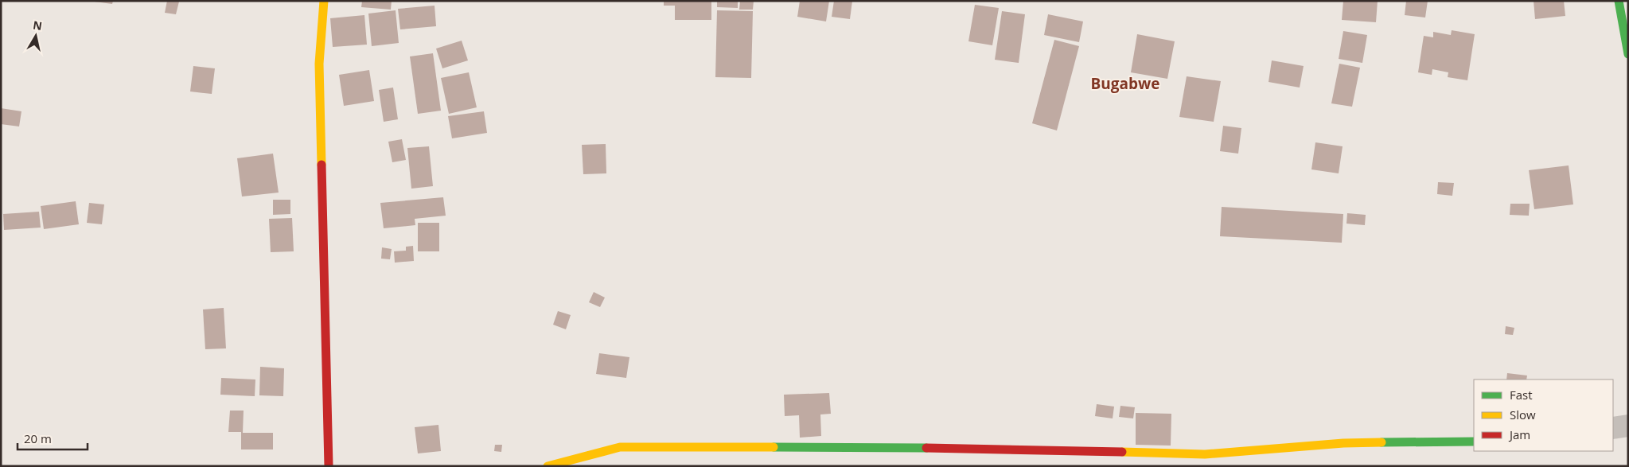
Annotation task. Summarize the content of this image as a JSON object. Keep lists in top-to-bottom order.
{
  "districts": ["Bugabwe"],
  "legend": ["Fast", "Slow", "Jam"],
  "scale_bar": "20 m",
  "north": "top"
}
